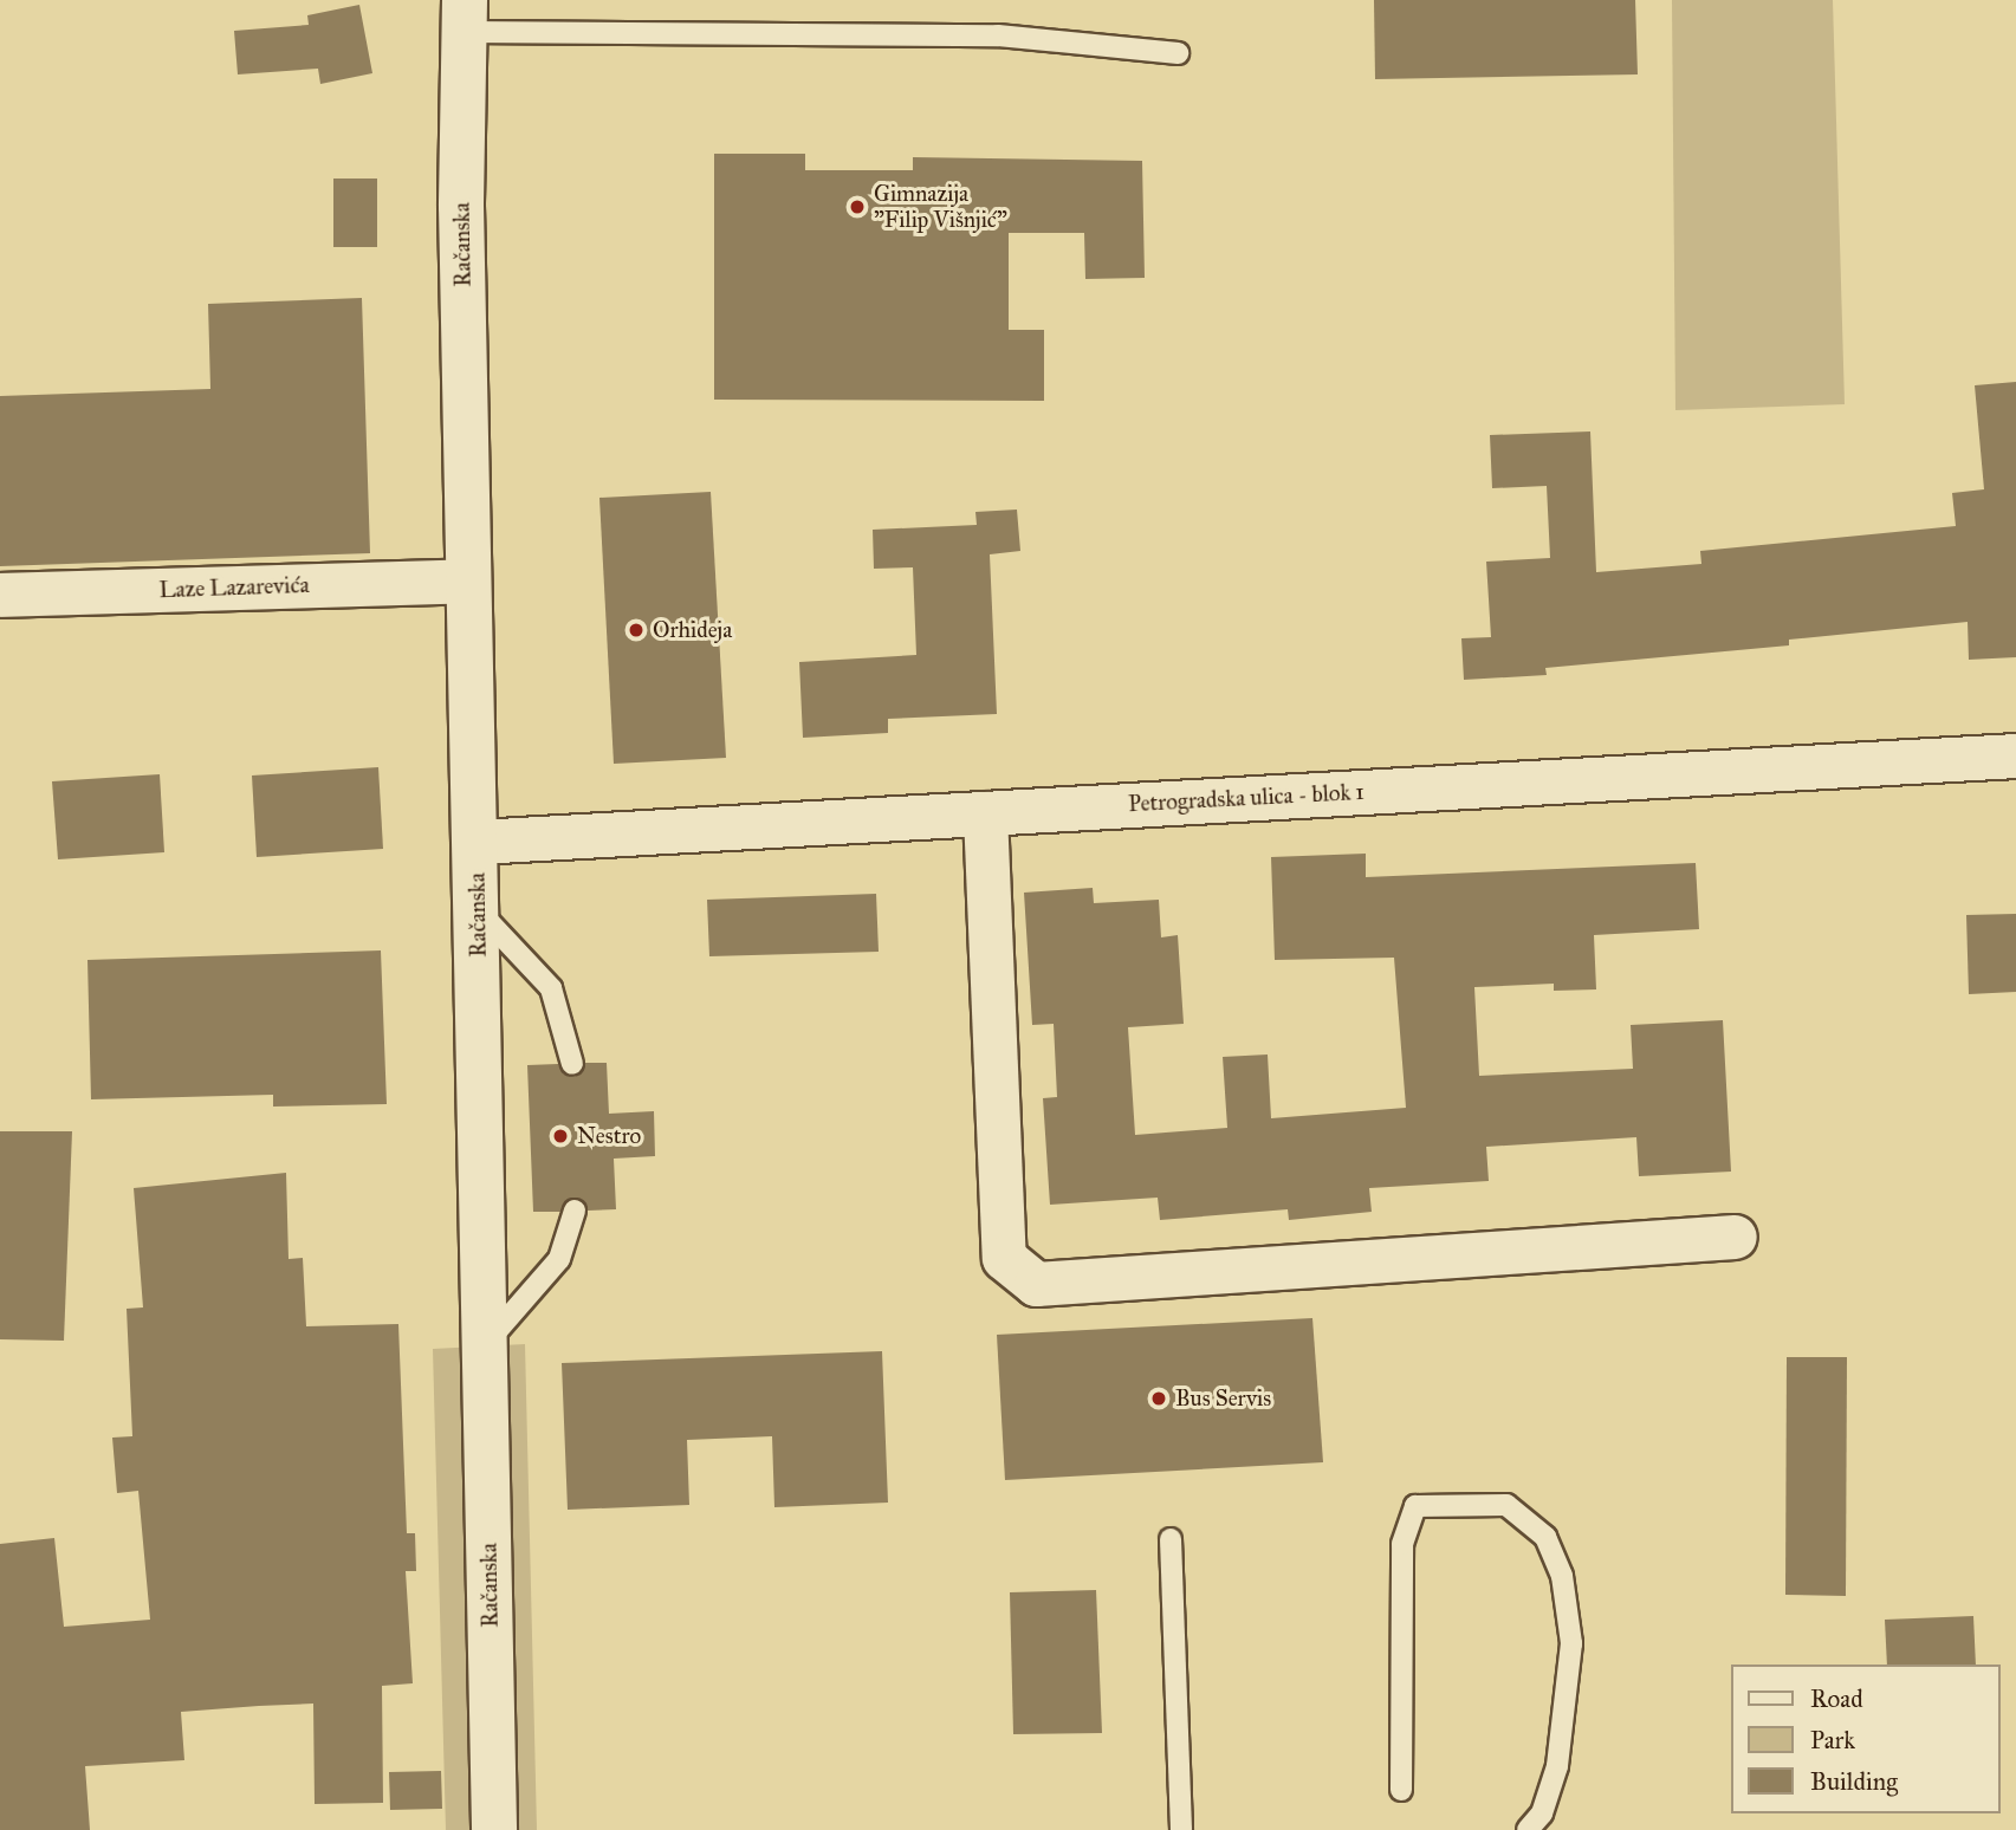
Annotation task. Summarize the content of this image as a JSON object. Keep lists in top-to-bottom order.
{
  "streets": {
    "main road": ["Račanska"],
    "street": ["Laze Lazarevića", "Petrogradska ulica - blok 1"]
  },
  "crossings": [
    ["Račanska", "Laze Lazarevića"],
    ["Račanska", "Petrogradska ulica - blok 1"]
  ],
  "places": [
    "Gimnazija \"Filip Višnjić\"",
    "Orhideja",
    "Nestro",
    "Bus Servis"
  ],
  "legend": ["Road", "Park", "Building"]
}
